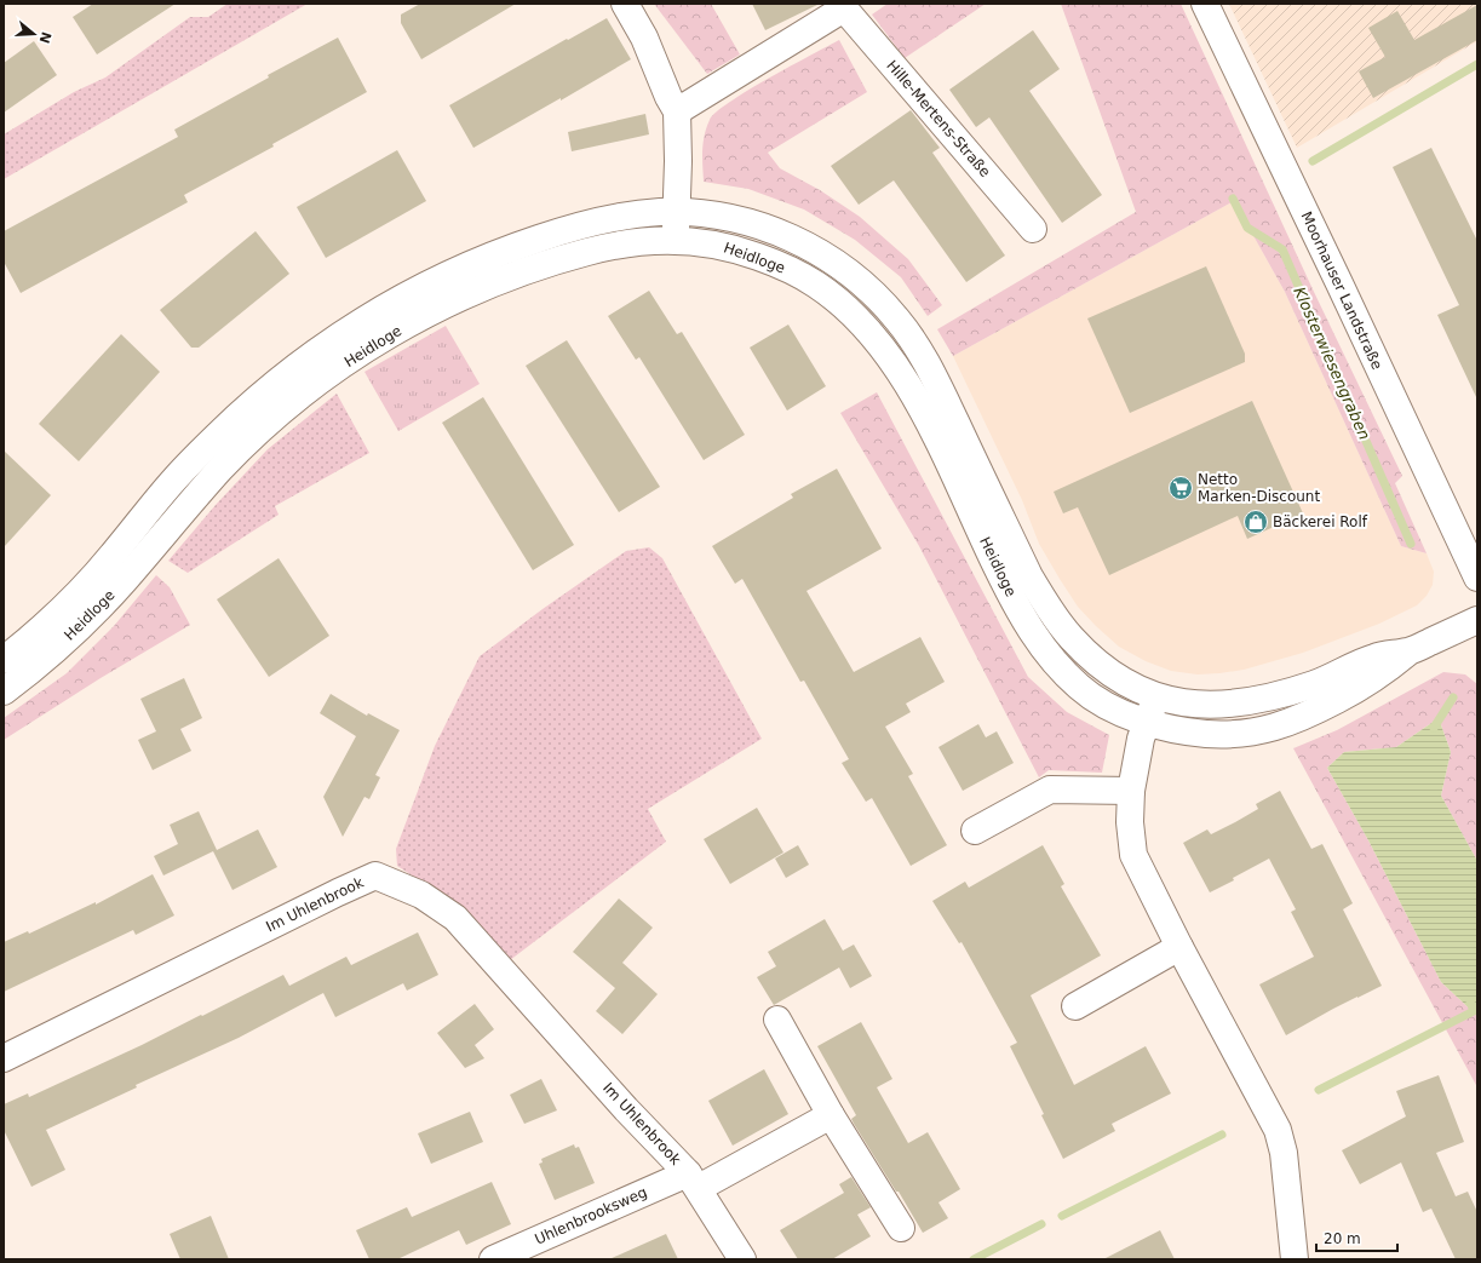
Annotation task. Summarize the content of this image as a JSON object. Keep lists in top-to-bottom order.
{
  "streets": {
    "street": [
      "Hille-Mertens-Straße",
      "Heidloge",
      "Moorhauser Landstraße",
      "Im Uhlenbrook",
      "Uhlenbrooksweg"
    ]
  },
  "crossings": [
    ["Im Uhlenbrook", "Uhlenbrooksweg"]
  ],
  "water": ["Klosterwiesengraben"],
  "places": {
    "supermarket": ["Netto Marken-Discount"],
    "shop": ["Bäckerei Rolf"]
  },
  "scale_bar": "20 m",
  "north": "right"
}
